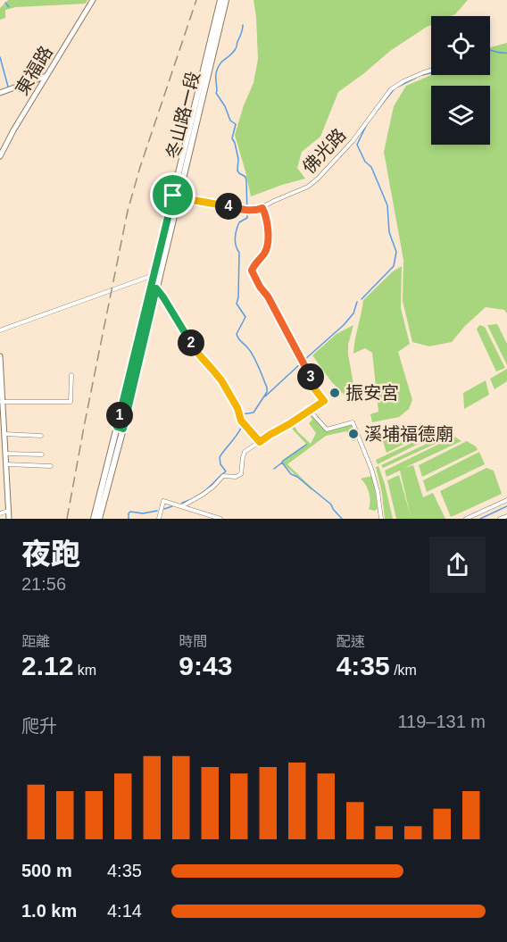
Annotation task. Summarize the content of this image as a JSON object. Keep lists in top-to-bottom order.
{
  "streets": {
    "main road": ["冬山路一段"],
    "street": ["東福路", "佛光路"]
  },
  "crossings": [
    ["冬山路一段", "佛光路"]
  ],
  "places": ["振安宮", "溪埔福德廟"],
  "page": {
    "pins": [
      "4",
      "2",
      "3",
      "1"
    ],
    "heading": ["夜跑", "21:56"],
    "stats": [
      ["距離", "2.12 km"],
      ["時間", "9:43"],
      ["配速", "4:35 /km"]
    ],
    "chart": ["爬升", "119–131 m"],
    "list": [
      {
        "name": "500 m",
        "note": "4:35"
      },
      {
        "name": "1.0 km",
        "note": "4:14"
      }
    ]
  }
}
